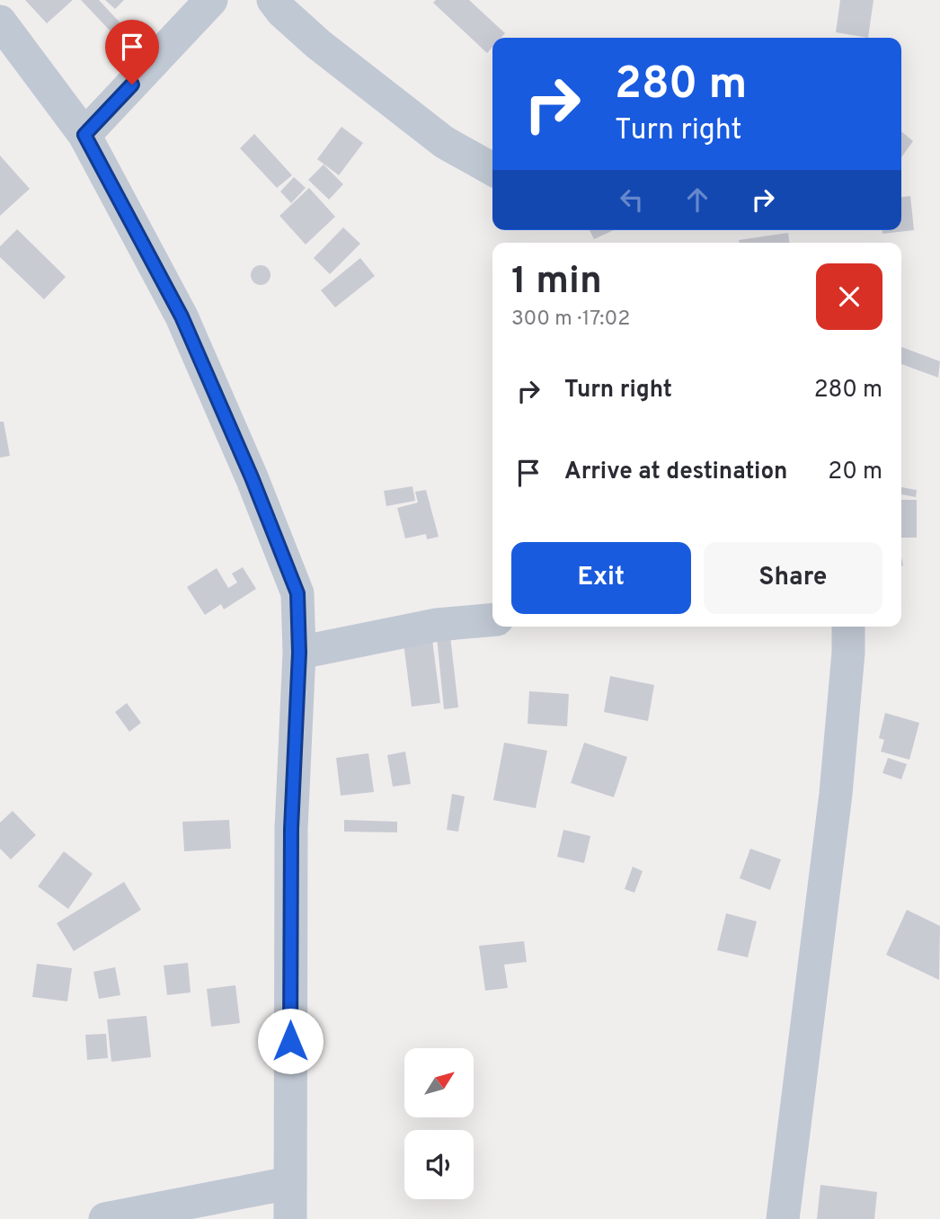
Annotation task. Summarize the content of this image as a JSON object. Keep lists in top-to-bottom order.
{
  "north": "top right",
  "page": {
    "turn": ["280 m", "Turn right"],
    "heading": ["1 min", "300 m · 17:02"],
    "list": [
      {
        "name": "Turn right",
        "value": "280 m"
      },
      {
        "name": "Arrive at destination",
        "value": "20 m"
      }
    ],
    "buttons": ["Exit", "Share"]
  }
}
